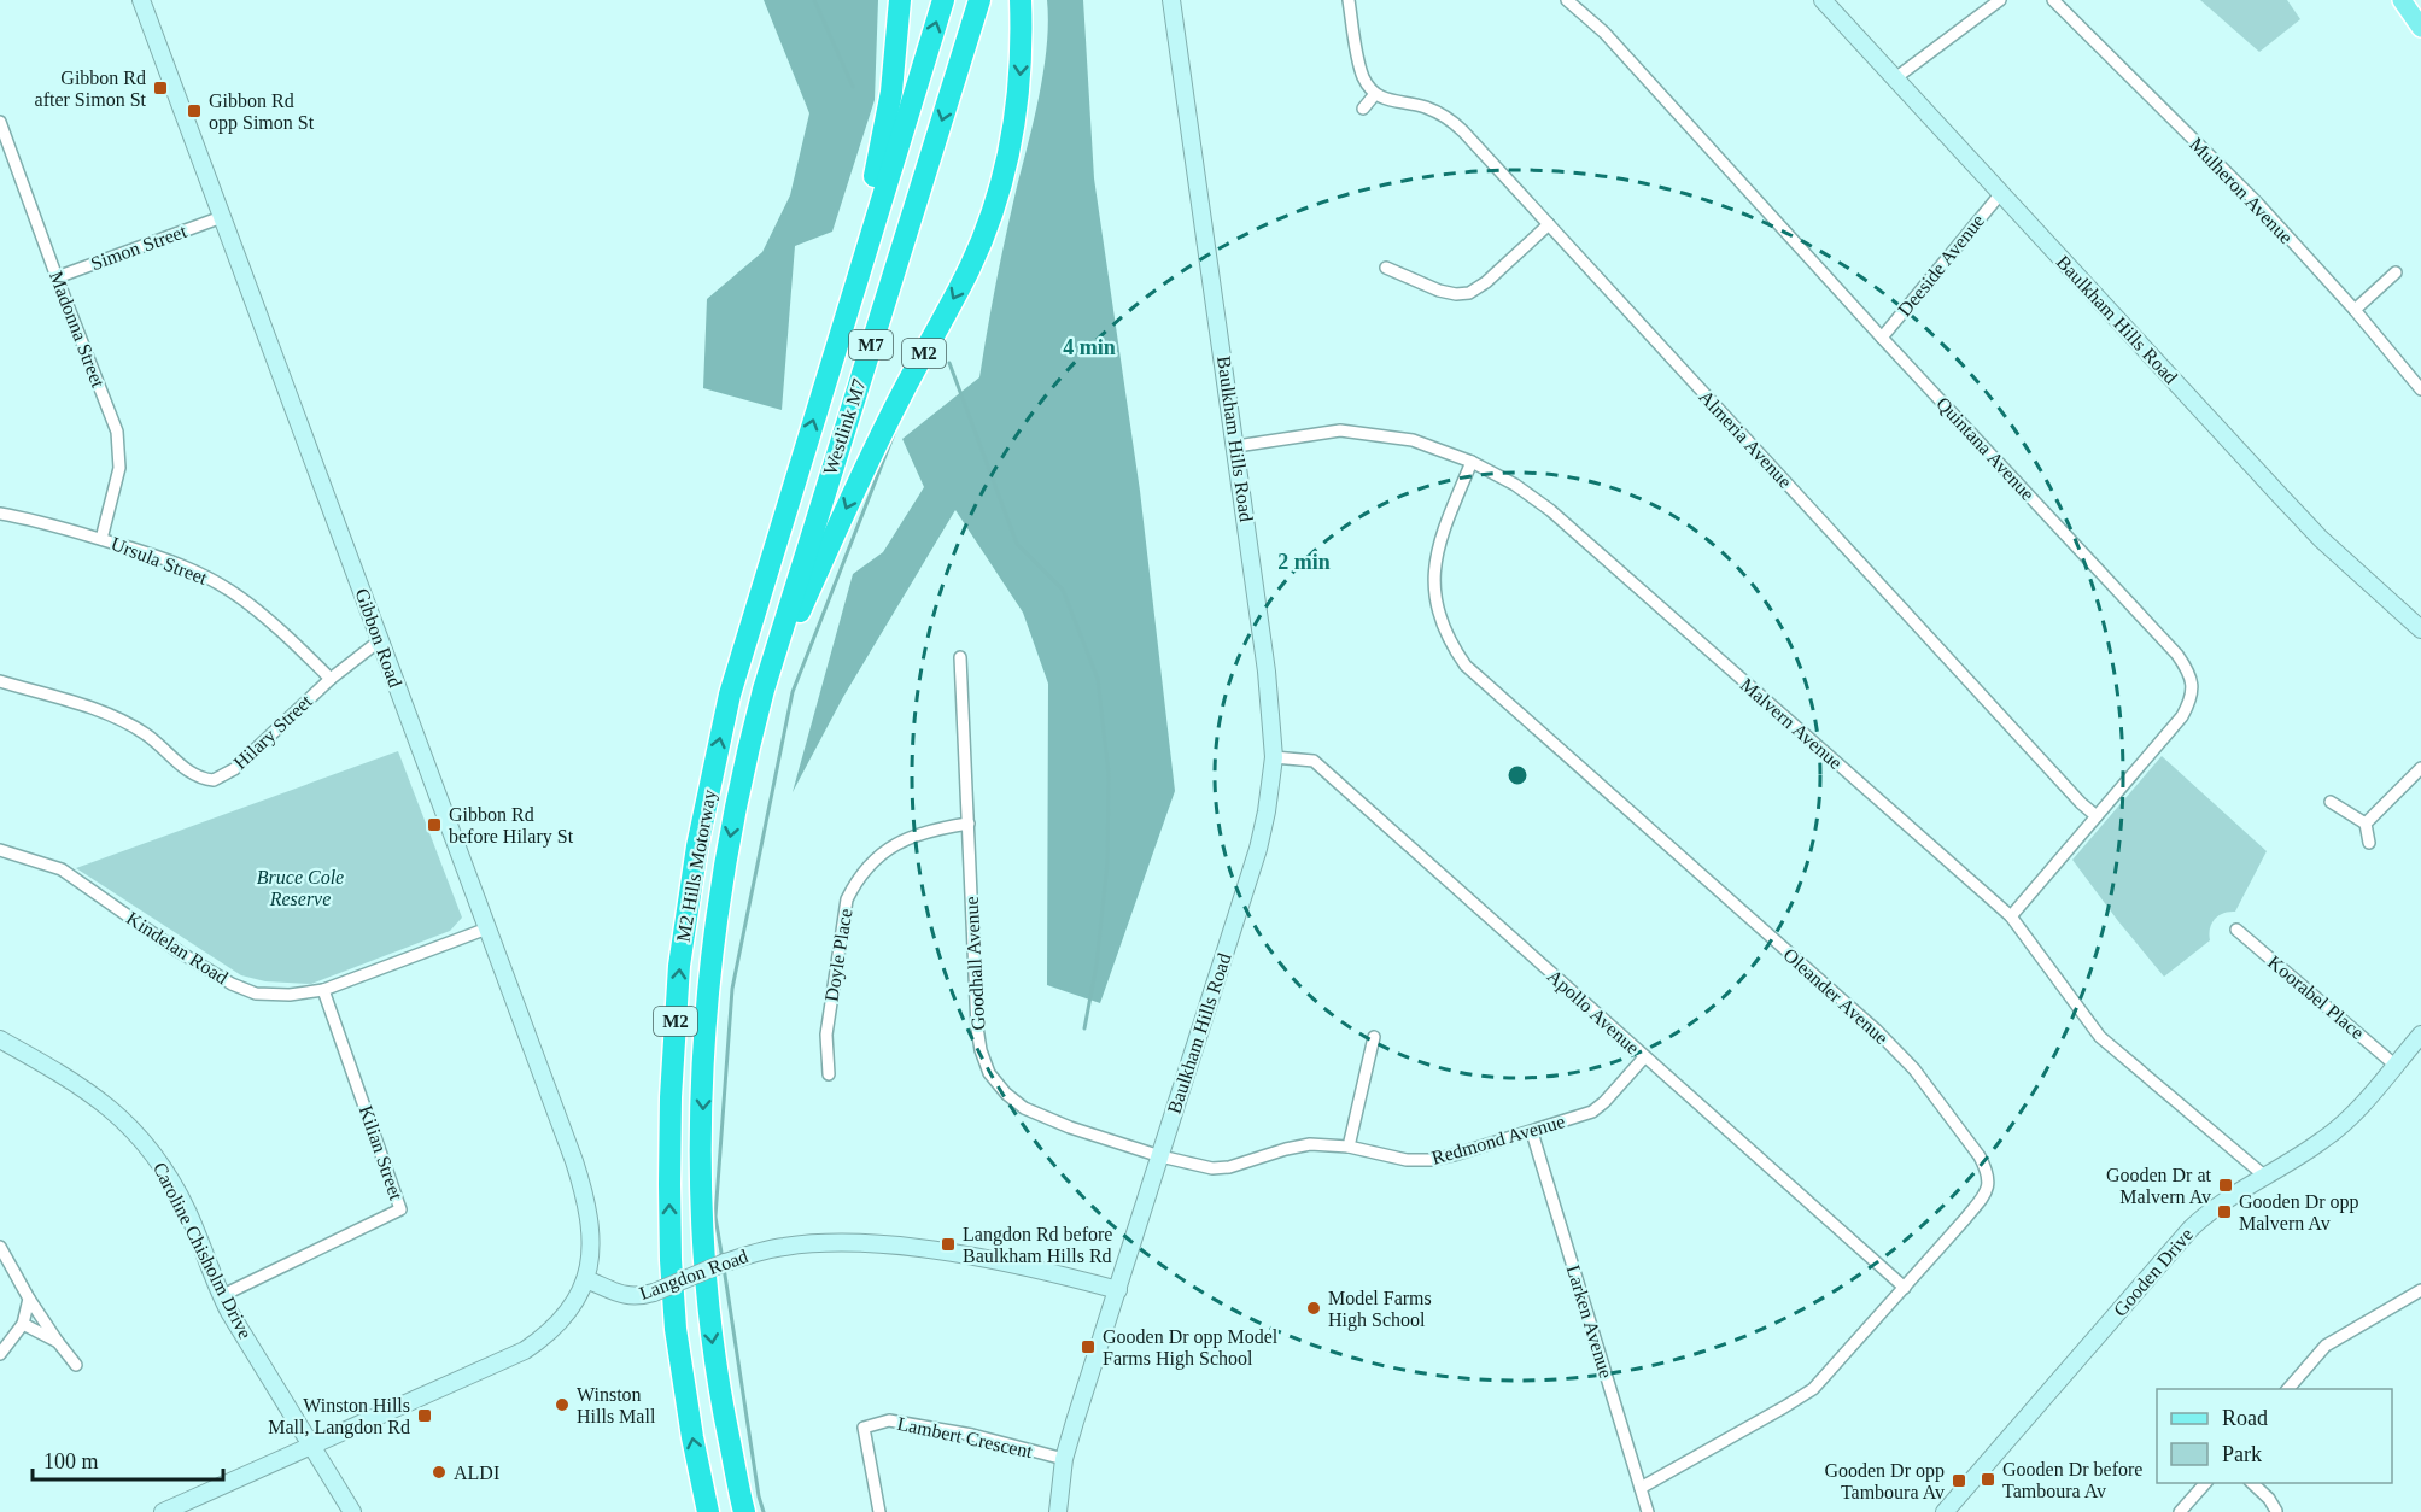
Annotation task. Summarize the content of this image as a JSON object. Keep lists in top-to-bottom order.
{
  "streets": {
    "highway": [
      "M7",
      "M2",
      "Westlink M7",
      "M2 Hills Motorway"
    ],
    "street": [
      "Mulheron Avenue",
      "Simon Street",
      "Deeside Avenue",
      "Baulkham Hills Road",
      "Madonna Street",
      "Almeria Avenue",
      "Quintana Avenue",
      "Ursula Street",
      "Gibbon Road",
      "Malvern Avenue",
      "Hilary Street",
      "Kindelan Road",
      "Doyle Place",
      "Goodhall Avenue",
      "Oleander Avenue",
      "Koorabel Place",
      "Apollo Avenue",
      "Redmond Avenue",
      "Kilian Street",
      "Caroline Chisholm Drive",
      "Gooden Drive",
      "Langdon Road",
      "Larken Avenue",
      "Lambert Crescent"
    ]
  },
  "crossings": [
    ["Simon Street", "Madonna Street"],
    ["Simon Street", "Gibbon Road"],
    ["Deeside Avenue", "Baulkham Hills Road"],
    ["Deeside Avenue", "Quintana Avenue"],
    ["Baulkham Hills Road", "Malvern Avenue"],
    ["Baulkham Hills Road", "Goodhall Avenue"],
    ["Baulkham Hills Road", "Apollo Avenue"],
    ["Baulkham Hills Road", "Redmond Avenue"],
    ["Baulkham Hills Road", "Langdon Road"],
    ["Madonna Street", "Ursula Street"],
    ["M2", "Westlink M7"],
    ["M2", "M2 Hills Motorway"],
    ["Westlink M7", "M2 Hills Motorway"],
    ["Almeria Avenue", "Quintana Avenue"],
    ["Quintana Avenue", "Malvern Avenue"],
    ["Ursula Street", "Hilary Street"],
    ["Gibbon Road", "Hilary Street"],
    ["Gibbon Road", "Kindelan Road"],
    ["Gibbon Road", "Langdon Road"],
    ["Malvern Avenue", "Oleander Avenue"],
    ["Malvern Avenue", "Gooden Drive"],
    ["Kindelan Road", "Kilian Street"],
    ["Doyle Place", "Goodhall Avenue"],
    ["Goodhall Avenue", "Redmond Avenue"],
    ["Oleander Avenue", "Apollo Avenue"],
    ["Oleander Avenue", "Larken Avenue"],
    ["Koorabel Place", "Gooden Drive"],
    ["Apollo Avenue", "Redmond Avenue"],
    ["Redmond Avenue", "Larken Avenue"],
    ["Kilian Street", "Caroline Chisholm Drive"]
  ],
  "parks": ["Bruce Cole Reserve"],
  "places": {
    "transit": [
      "Gibbon Rd after Simon St",
      "Gibbon Rd opp Simon St",
      "Gibbon Rd before Hilary St",
      "Gooden Dr at Malvern Av",
      "Gooden Dr opp Malvern Av",
      "Langdon Rd before Baulkham Hills Rd",
      "Gooden Dr opp Model Farms High School",
      "Winston Hills Mall, Langdon Rd",
      "Gooden Dr before Tamboura Av",
      "Gooden Dr opp Tamboura Av"
    ],
    "other": ["Model Farms High School", "Winston Hills Mall", "ALDI"]
  },
  "legend": ["Road", "Park"],
  "scale_bar": "100 m",
  "rings": ["4 min", "2 min"]
}
